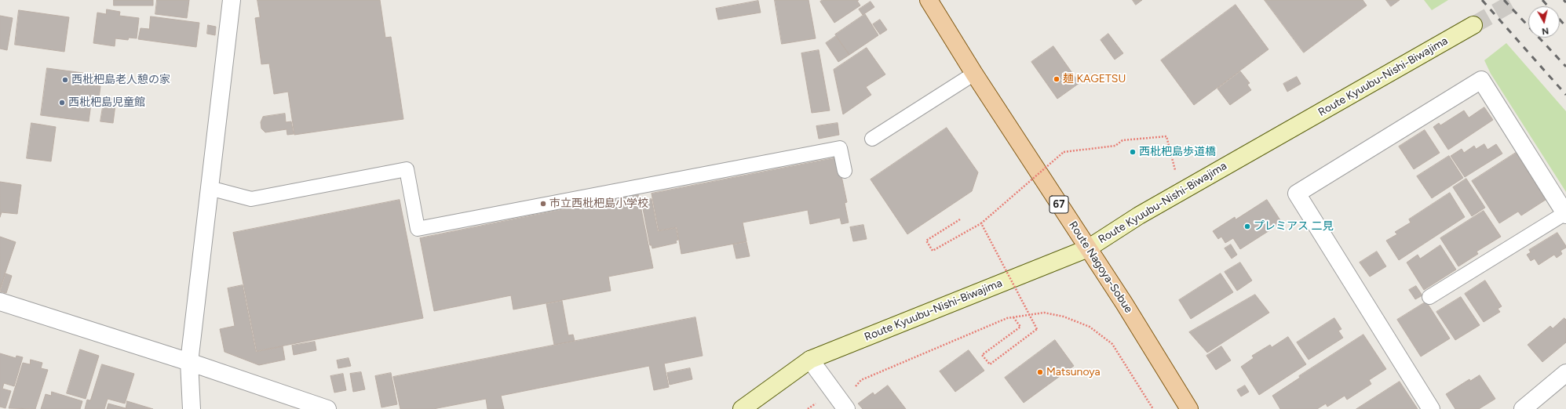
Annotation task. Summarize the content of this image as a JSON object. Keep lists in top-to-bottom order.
{
  "streets": {
    "main road": ["Route Kyuubu-Nishi-Biwajima", "67", "Route Nagoya-Sobue"]
  },
  "crossings": [
    ["Route Kyuubu-Nishi-Biwajima", "Route Nagoya-Sobue"]
  ],
  "places": [
    "麺 KAGETSU",
    "西枇杷島老人憩の家",
    "西枇杷島児童館",
    "西枇杷島歩道橋",
    "市立西枇杷島小学校",
    "プレミアス 二見",
    "Matsunoya"
  ],
  "north": "bottom"
}
